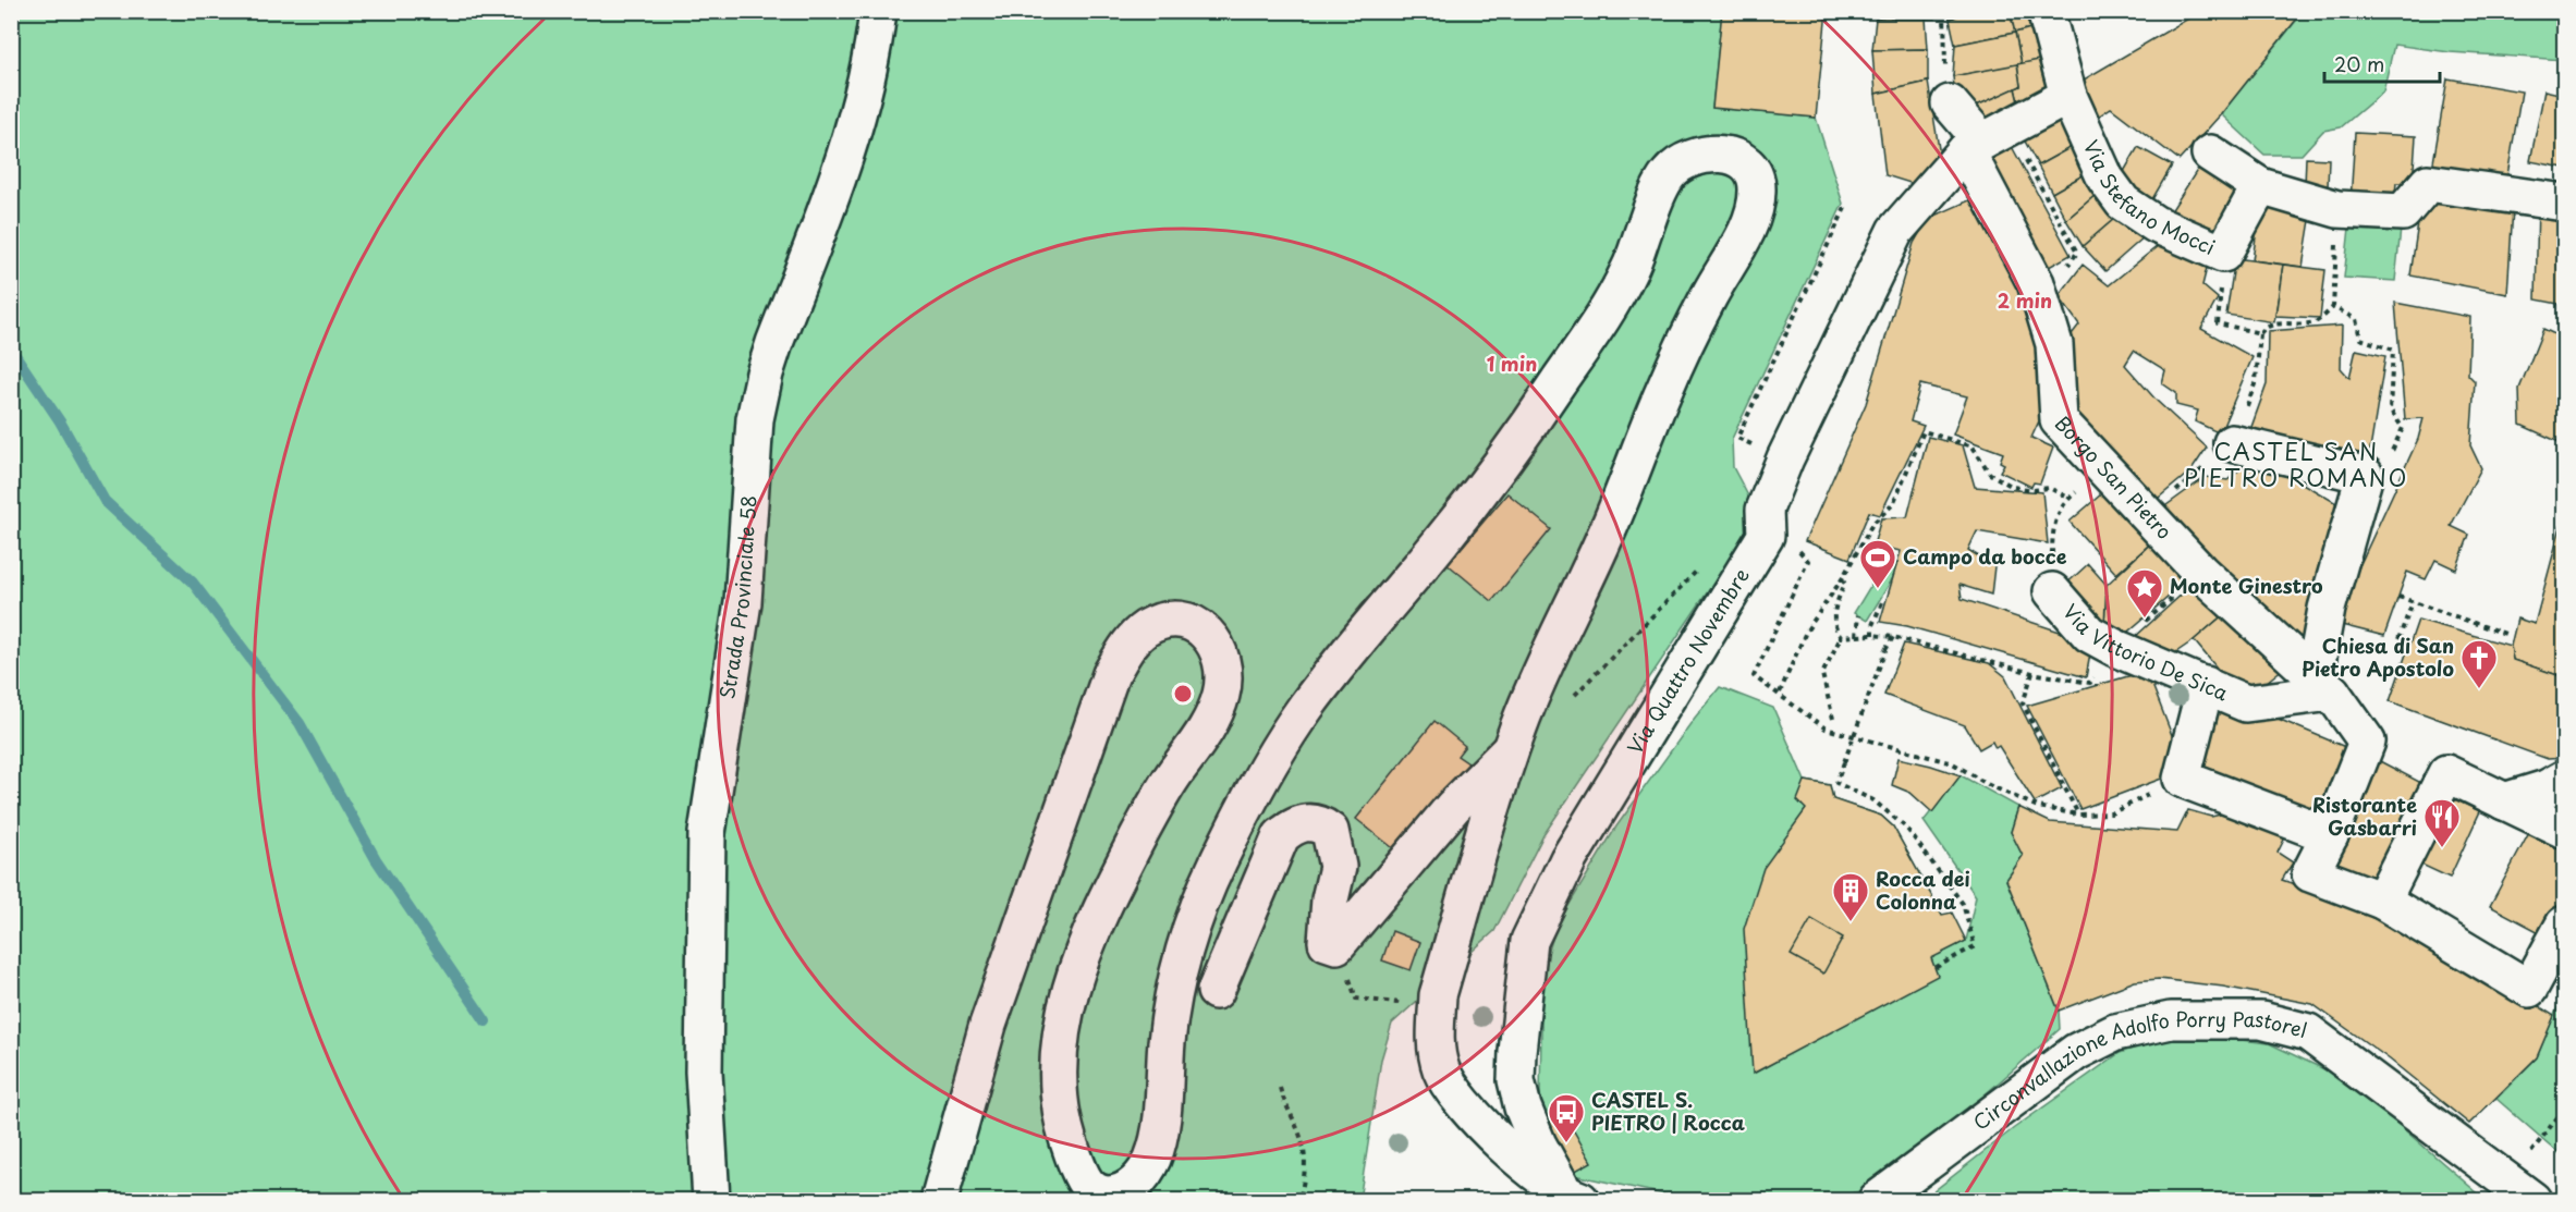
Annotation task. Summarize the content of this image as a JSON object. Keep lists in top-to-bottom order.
{
  "streets": {
    "street": [
      "Via Stefano Mocci",
      "Borgo San Pietro",
      "Strada Provinciale 58",
      "Via Vittorio De Sica",
      "Via Quattro Novembre",
      "Circonvallazione Adolfo Porry Pastorel"
    ]
  },
  "crossings": [
    ["Borgo San Pietro", "Via Vittorio De Sica"],
    ["Borgo San Pietro", "Via Quattro Novembre"]
  ],
  "districts": ["CASTEL SAN PIETRO ROMANO"],
  "places": {
    "sports": ["Campo da bocce"],
    "place": ["Monte Ginestro"],
    "church": ["Chiesa di San Pietro Apostolo"],
    "restaurant": ["Ristorante Gasbarri"],
    "building": ["Rocca dei Colonna"],
    "bus stop": ["CASTEL S. PIETRO | Rocca"]
  },
  "scale_bar": "20 m",
  "rings": ["2 min", "1 min"]
}
